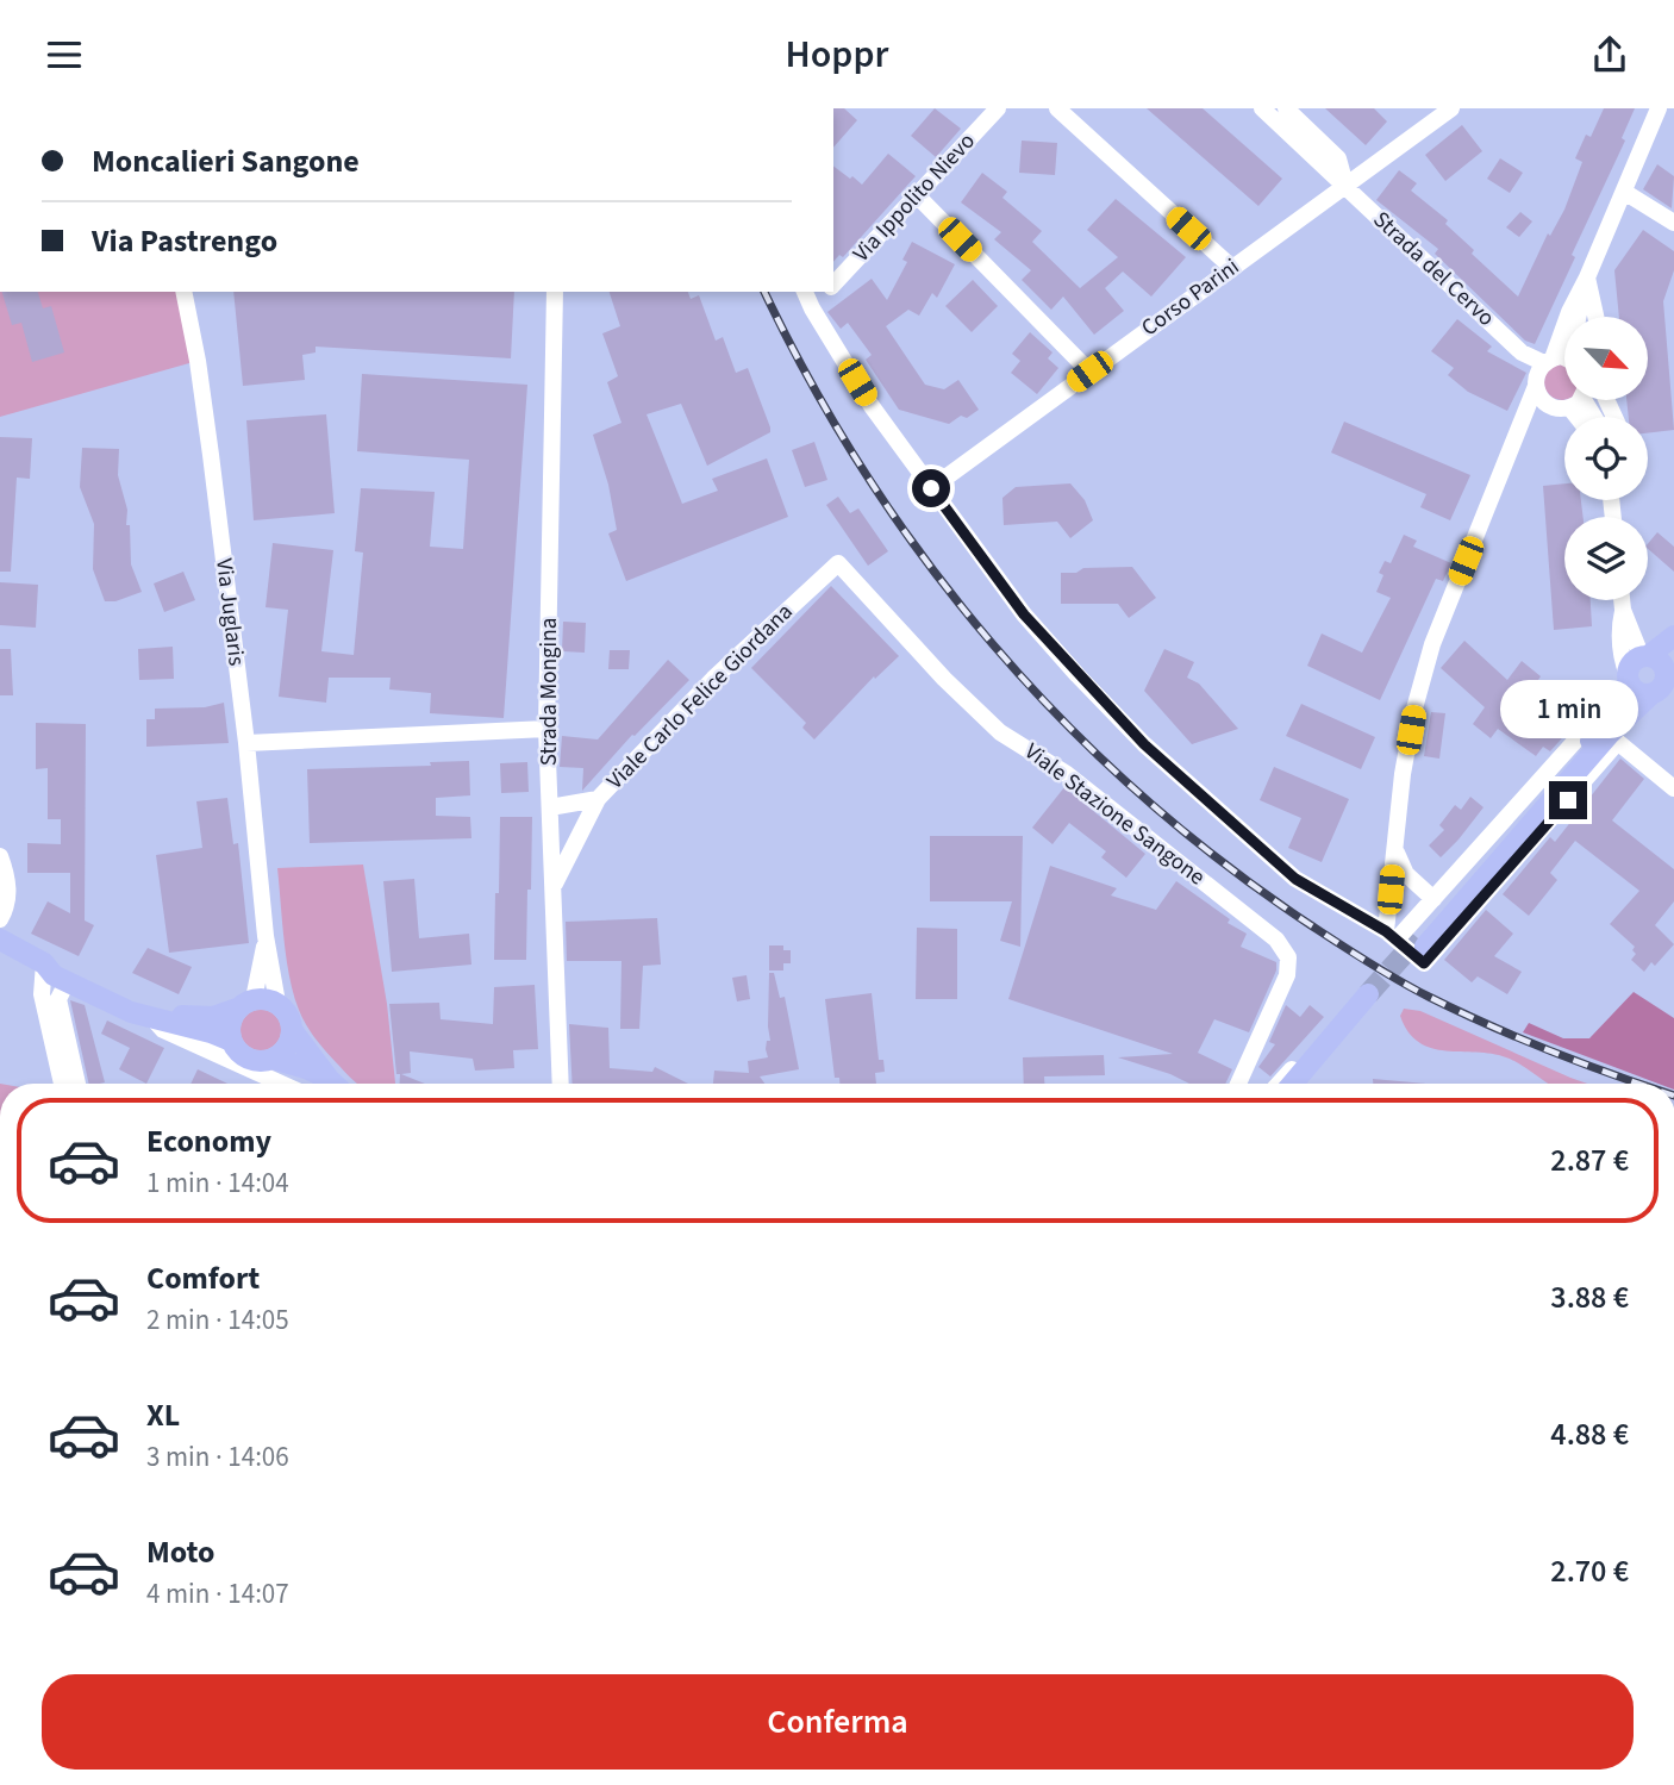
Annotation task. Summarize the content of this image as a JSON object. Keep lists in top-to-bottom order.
{
  "streets": {
    "street": [
      "Via Ippolito Nievo",
      "Strada del Cervo",
      "Corso Parini",
      "Via Juglaris",
      "Strada Mongina",
      "Viale Carlo Felice Giordana",
      "Viale Stazione Sangone"
    ]
  },
  "crossings": [
    ["Strada del Cervo", "Corso Parini"],
    ["Strada Mongina", "Viale Carlo Felice Giordana"],
    ["Viale Carlo Felice Giordana", "Viale Stazione Sangone"]
  ],
  "north": "bottom right",
  "page": {
    "header": "Hoppr",
    "banner": ["Moncalieri Sangone", "Via Pastrengo"],
    "bubble": "1 min",
    "list": [
      {
        "name": "Economy",
        "note": "1 min · 14:04",
        "value": "2.87 €"
      },
      {
        "name": "Comfort",
        "note": "2 min · 14:05",
        "value": "3.88 €"
      },
      {
        "name": "XL",
        "note": "3 min · 14:06",
        "value": "4.88 €"
      },
      {
        "name": "Moto",
        "note": "4 min · 14:07",
        "value": "2.70 €"
      }
    ],
    "buttons": "Conferma"
  }
}
